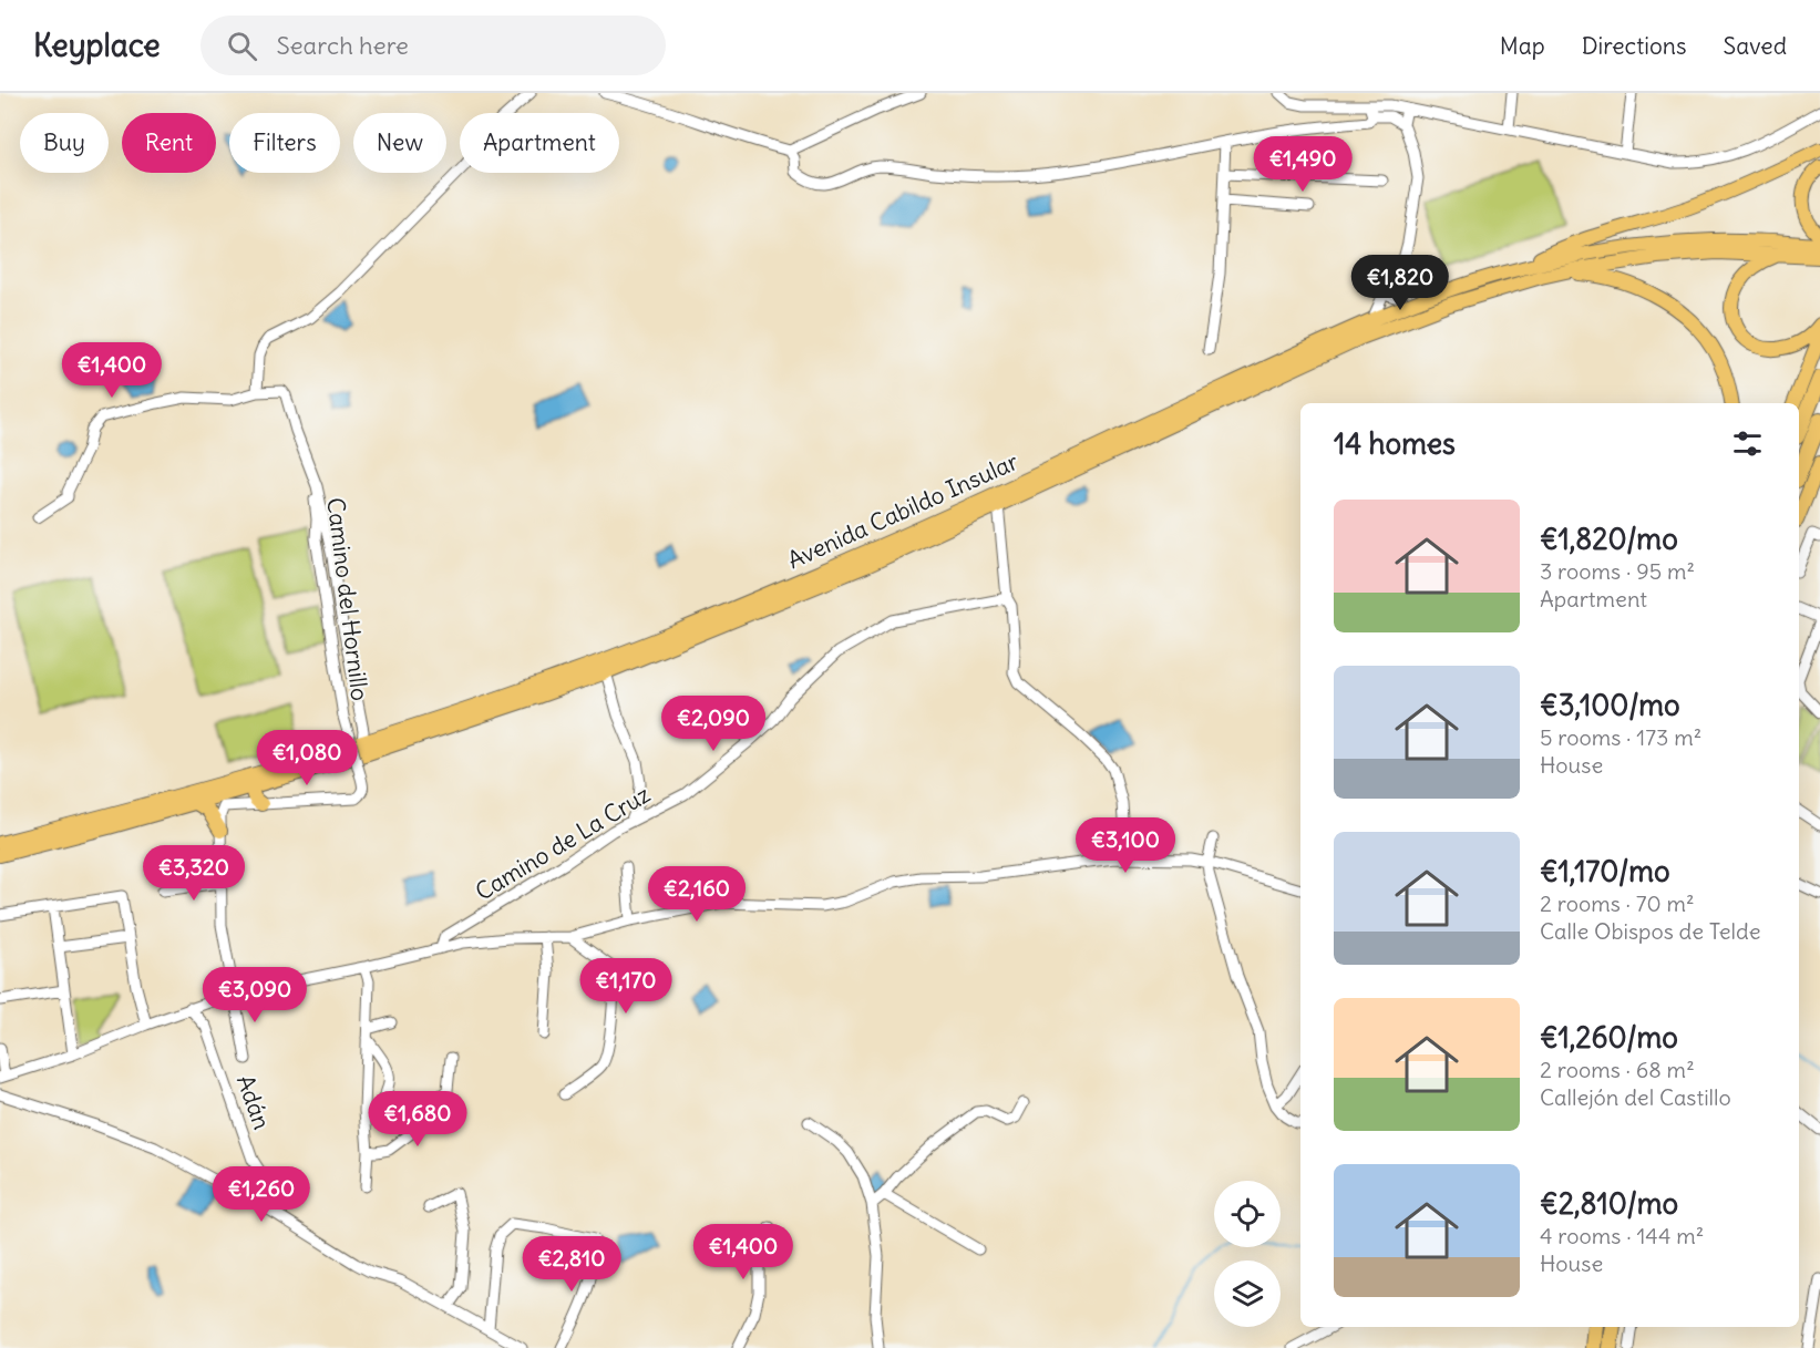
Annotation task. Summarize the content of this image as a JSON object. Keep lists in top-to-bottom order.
{
  "streets": {
    "main road": ["Avenida Cabildo Insular"],
    "street": ["Camino del Hornillo", "Camino de La Cruz", "Adán"]
  },
  "crossings": [
    ["Avenida Cabildo Insular", "Camino del Hornillo"]
  ],
  "page": {
    "header": "Keyplace",
    "search": "Search here",
    "nav": ["Map", "Directions", "Saved"],
    "chip": [
      "Buy",
      "Rent",
      "Filters",
      "New",
      "Apartment"
    ],
    "price": [
      "€1,490",
      "€1,820",
      "€1,400",
      "€2,090",
      "€1,080",
      "€3,100",
      "€3,320",
      "€2,160",
      "€1,170",
      "€3,090",
      "€1,680",
      "€1,260",
      "€1,400",
      "€2,810"
    ],
    "heading": "14 homes",
    "list": [
      {
        "name": "€1,820/mo",
        "note": "3 rooms · 95 m² · Apartment"
      },
      {
        "name": "€3,100/mo",
        "note": "5 rooms · 173 m² · House"
      },
      {
        "name": "€1,170/mo",
        "note": "2 rooms · 70 m² · Calle Obispos de Telde"
      },
      {
        "name": "€1,260/mo",
        "note": "2 rooms · 68 m² · Callejón del Castillo"
      },
      {
        "name": "€2,810/mo",
        "note": "4 rooms · 144 m² · House"
      }
    ]
  }
}
